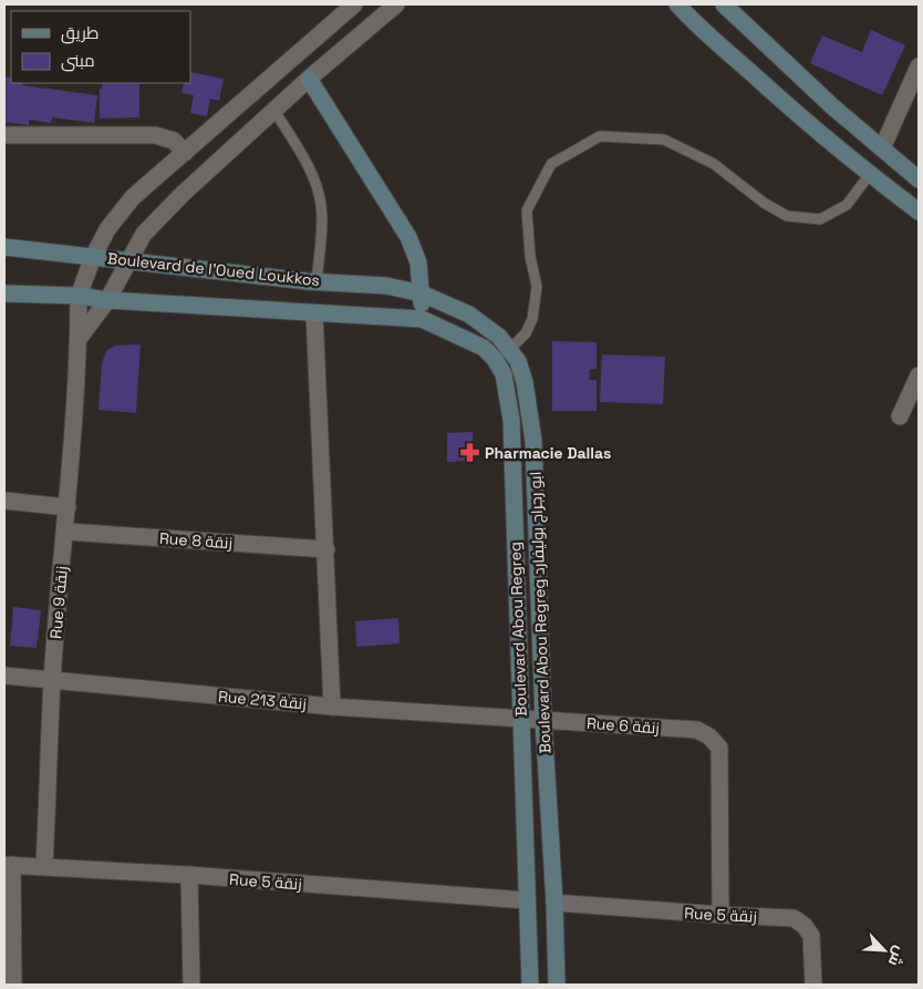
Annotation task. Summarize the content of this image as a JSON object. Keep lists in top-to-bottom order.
{
  "streets": {
    "main road": ["Boulevard de l'Oued Loukkos", "Boulevard Abou Regreg ابو رجراج بوليفارد", "Boulevard Abou Regreg"],
    "street": [
      "Rue 8 زنقة",
      "Rue 9 زنقة",
      "Rue 213 زنقة",
      "Rue 6 زنقة",
      "Rue 5 زنقة"
    ]
  },
  "crossings": [
    ["Boulevard de l'Oued Loukkos", "Boulevard Abou Regreg ابو رجراج بوليفارد"],
    ["Rue 8 زنقة", "Rue 9 زنقة"],
    ["Rue 9 زنقة", "Rue 213 زنقة"],
    ["Rue 9 زنقة", "Rue 5 زنقة"],
    ["Boulevard Abou Regreg ابو رجراج بوليفارد", "Rue 6 زنقة"],
    ["Boulevard Abou Regreg ابو رجراج بوليفارد", "Rue 5 زنقة"],
    ["Boulevard Abou Regreg", "Rue 213 زنقة"],
    ["Boulevard Abou Regreg", "Rue 6 زنقة"],
    ["Boulevard Abou Regreg", "Rue 5 زنقة"],
    ["Rue 213 زنقة", "Rue 6 زنقة"],
    ["Rue 6 زنقة", "Rue 5 زنقة"]
  ],
  "places": {
    "pharmacy": ["Pharmacie Dallas"]
  },
  "legend": ["طريق", "مبنى"],
  "north": "bottom right"
}
